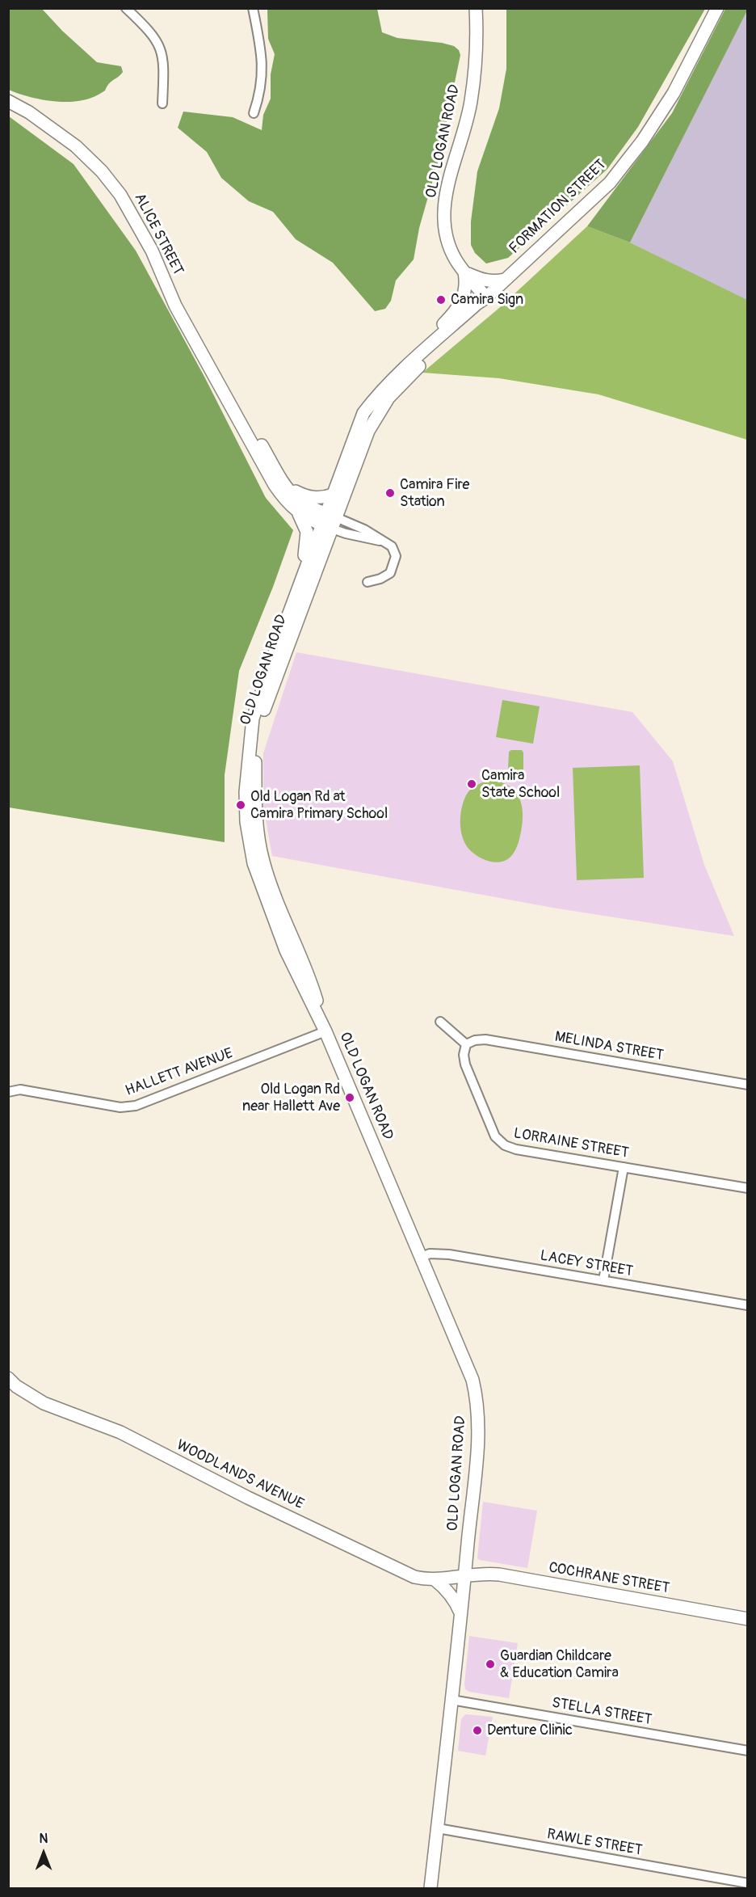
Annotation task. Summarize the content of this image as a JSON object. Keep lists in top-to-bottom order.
{
  "streets": {
    "main road": [
      "OLD LOGAN ROAD",
      "FORMATION STREET",
      "ALICE STREET",
      "WOODLANDS AVENUE",
      "COCHRANE STREET"
    ],
    "street": [
      "MELINDA STREET",
      "HALLETT AVENUE",
      "LORRAINE STREET",
      "LACEY STREET",
      "STELLA STREET",
      "RAWLE STREET"
    ]
  },
  "crossings": [
    ["OLD LOGAN ROAD", "FORMATION STREET"],
    ["OLD LOGAN ROAD", "ALICE STREET"],
    ["OLD LOGAN ROAD", "HALLETT AVENUE"],
    ["OLD LOGAN ROAD", "LACEY STREET"],
    ["OLD LOGAN ROAD", "WOODLANDS AVENUE"],
    ["OLD LOGAN ROAD", "COCHRANE STREET"],
    ["OLD LOGAN ROAD", "STELLA STREET"],
    ["OLD LOGAN ROAD", "RAWLE STREET"],
    ["FORMATION STREET", "ALICE STREET"],
    ["MELINDA STREET", "LORRAINE STREET"],
    ["WOODLANDS AVENUE", "COCHRANE STREET"]
  ],
  "places": [
    "Camira Sign",
    "Camira Fire Station",
    "Camira State School",
    "Old Logan Rd at Camira Primary School",
    "Old Logan Rd near Hallett Ave",
    "Guardian Childcare & Education Camira",
    "Denture Clinic"
  ],
  "north": "top"
}
